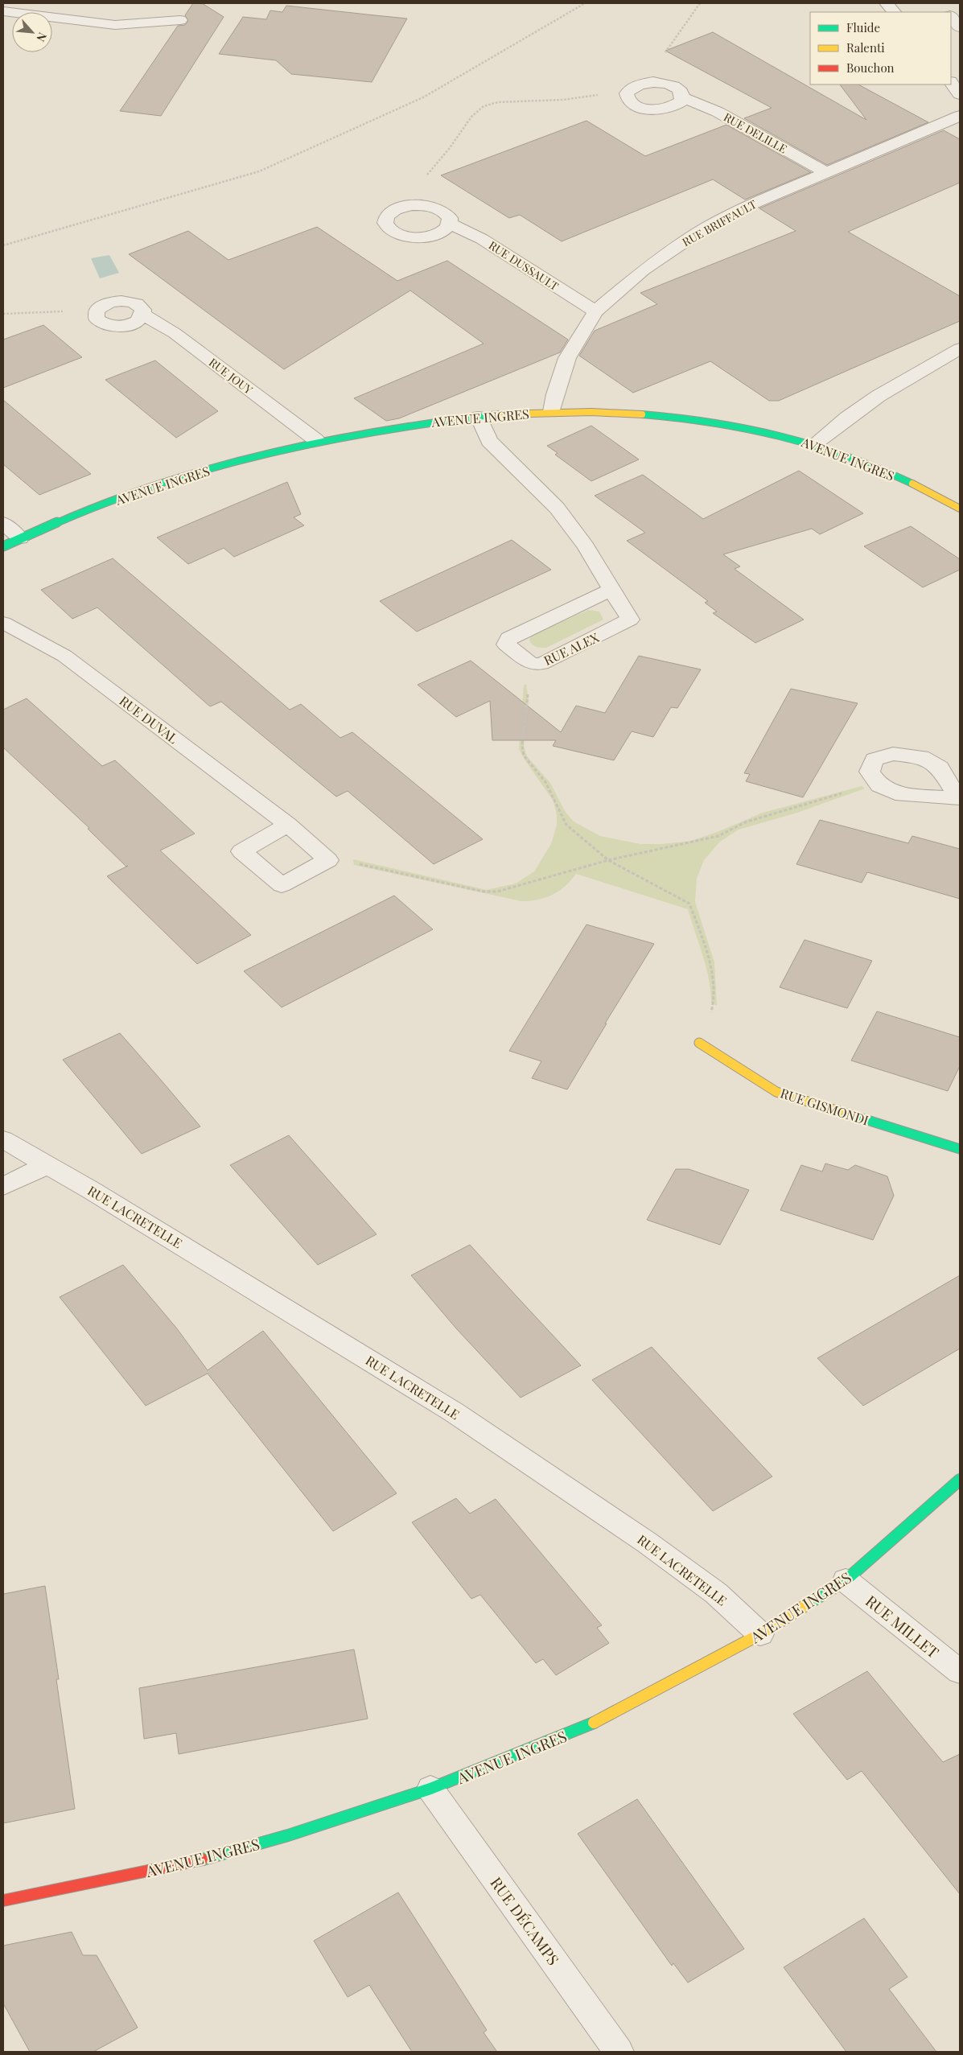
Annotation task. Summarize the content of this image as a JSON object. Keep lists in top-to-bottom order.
{
  "streets": {
    "street": ["AVENUE INGRES", "RUE GISMONDI"],
    "lane": [
      "RUE DELILLE",
      "RUE BRIFFAULT",
      "RUE DUSSAULT",
      "RUE JOUY",
      "RUE ALEX",
      "RUE DUVAL",
      "RUE LACRETELLE",
      "RUE MILLET",
      "RUE DÉCAMPS"
    ]
  },
  "crossings": [
    ["RUE DELILLE", "RUE BRIFFAULT"],
    ["RUE BRIFFAULT", "RUE DUSSAULT"],
    ["RUE BRIFFAULT", "AVENUE INGRES"],
    ["RUE JOUY", "AVENUE INGRES"],
    ["AVENUE INGRES", "RUE ALEX"],
    ["AVENUE INGRES", "RUE LACRETELLE"],
    ["AVENUE INGRES", "RUE MILLET"],
    ["AVENUE INGRES", "RUE DÉCAMPS"]
  ],
  "legend": ["Fluide", "Ralenti", "Bouchon"],
  "north": "bottom right"
}
